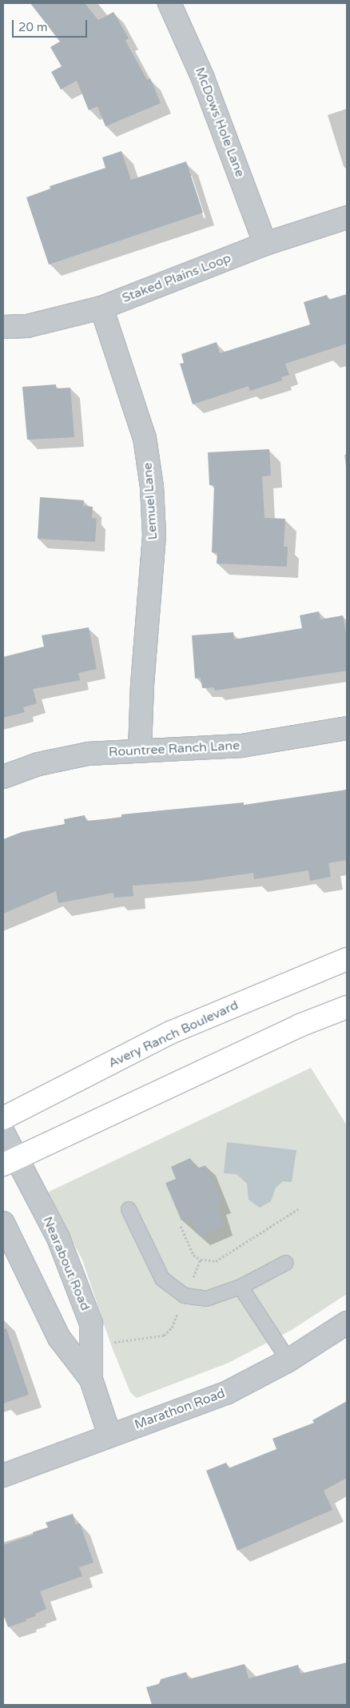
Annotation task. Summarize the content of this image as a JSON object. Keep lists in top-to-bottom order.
{
  "streets": {
    "main road": ["Avery Ranch Boulevard"],
    "street": [
      "McDows Hole Lane",
      "Staked Plains Loop",
      "Lemuel Lane",
      "Rountree Ranch Lane",
      "Nearabout Road",
      "Marathon Road"
    ]
  },
  "crossings": [
    ["McDows Hole Lane", "Staked Plains Loop"],
    ["Staked Plains Loop", "Lemuel Lane"],
    ["Lemuel Lane", "Rountree Ranch Lane"],
    ["Nearabout Road", "Marathon Road"]
  ],
  "scale_bar": "20 m"
}
